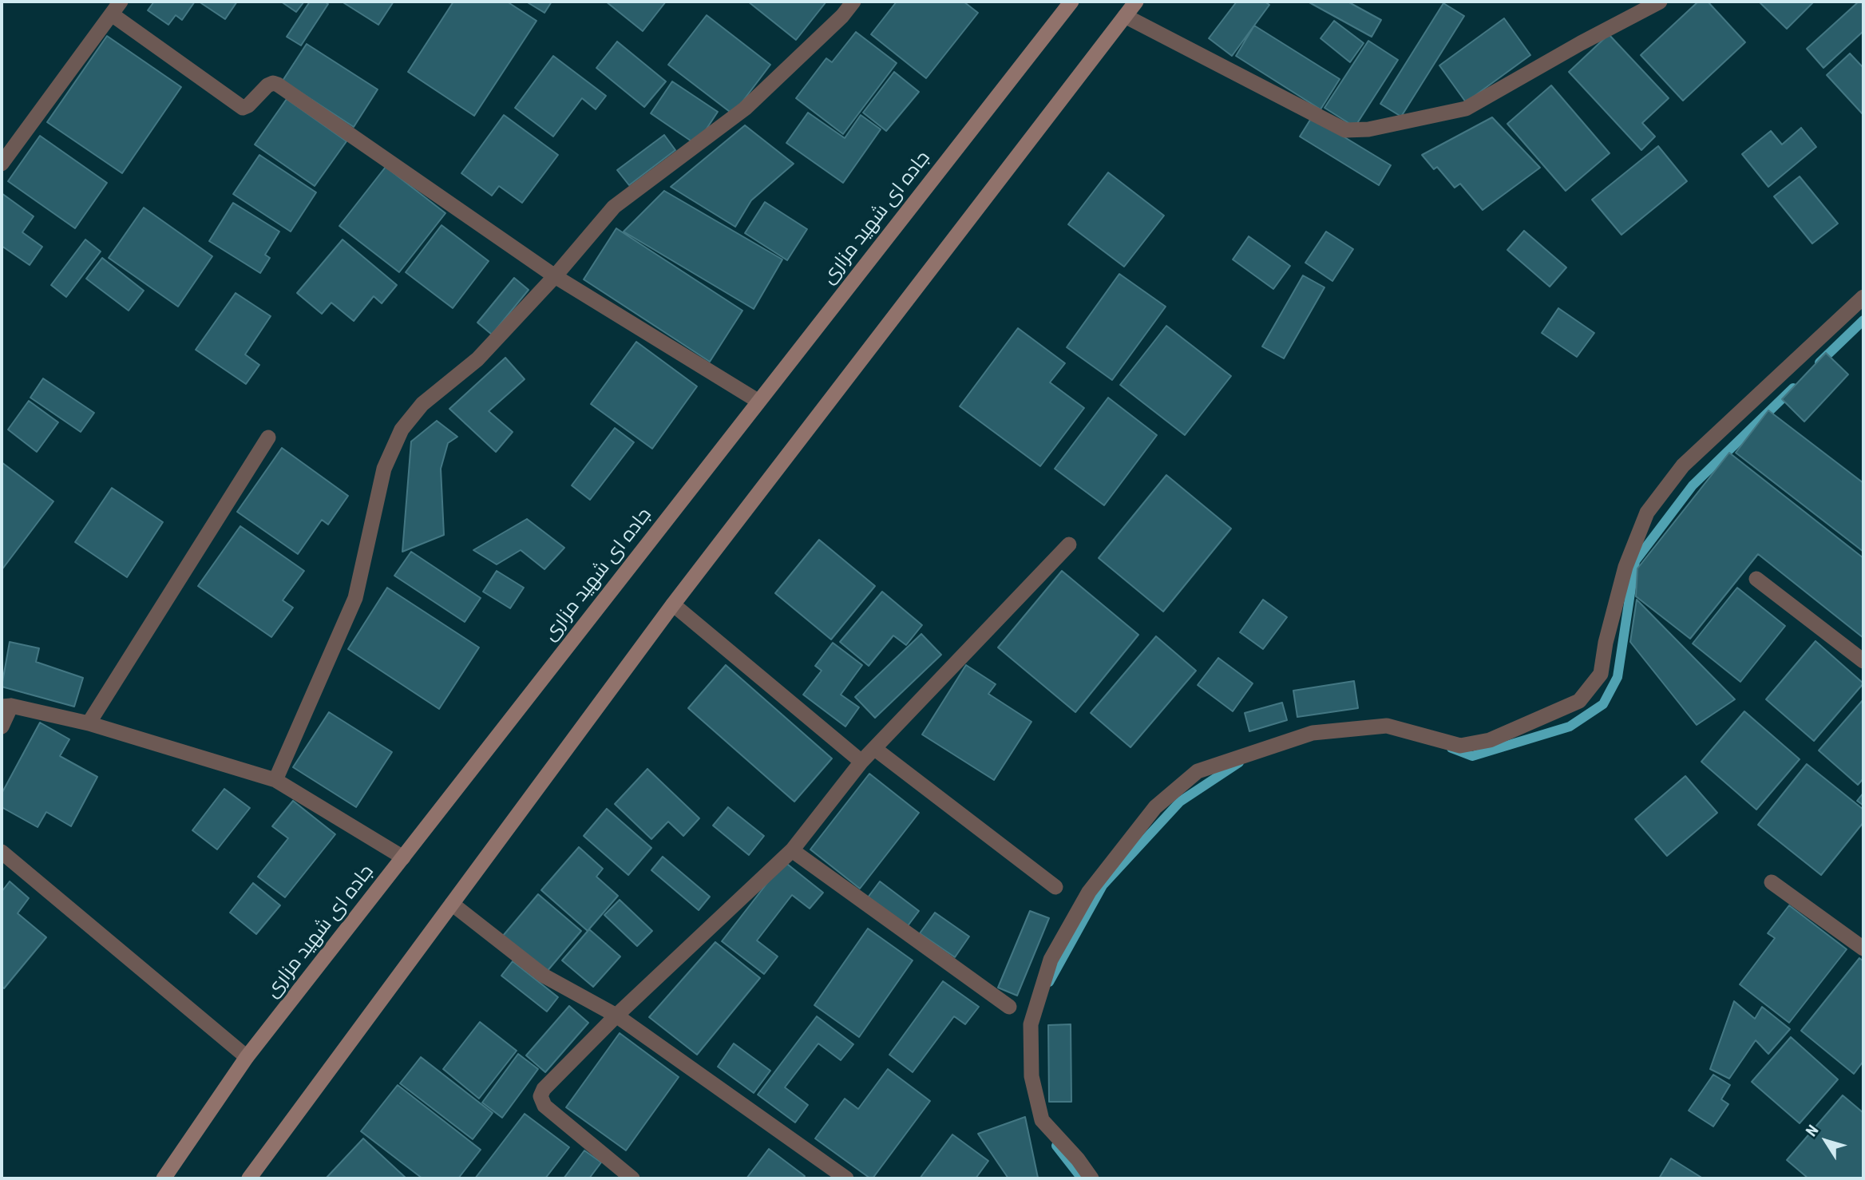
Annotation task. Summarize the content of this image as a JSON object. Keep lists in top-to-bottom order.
{
  "streets": {
    "main road": ["جاده ای شهید مزاری"]
  },
  "north": "top left"
}
